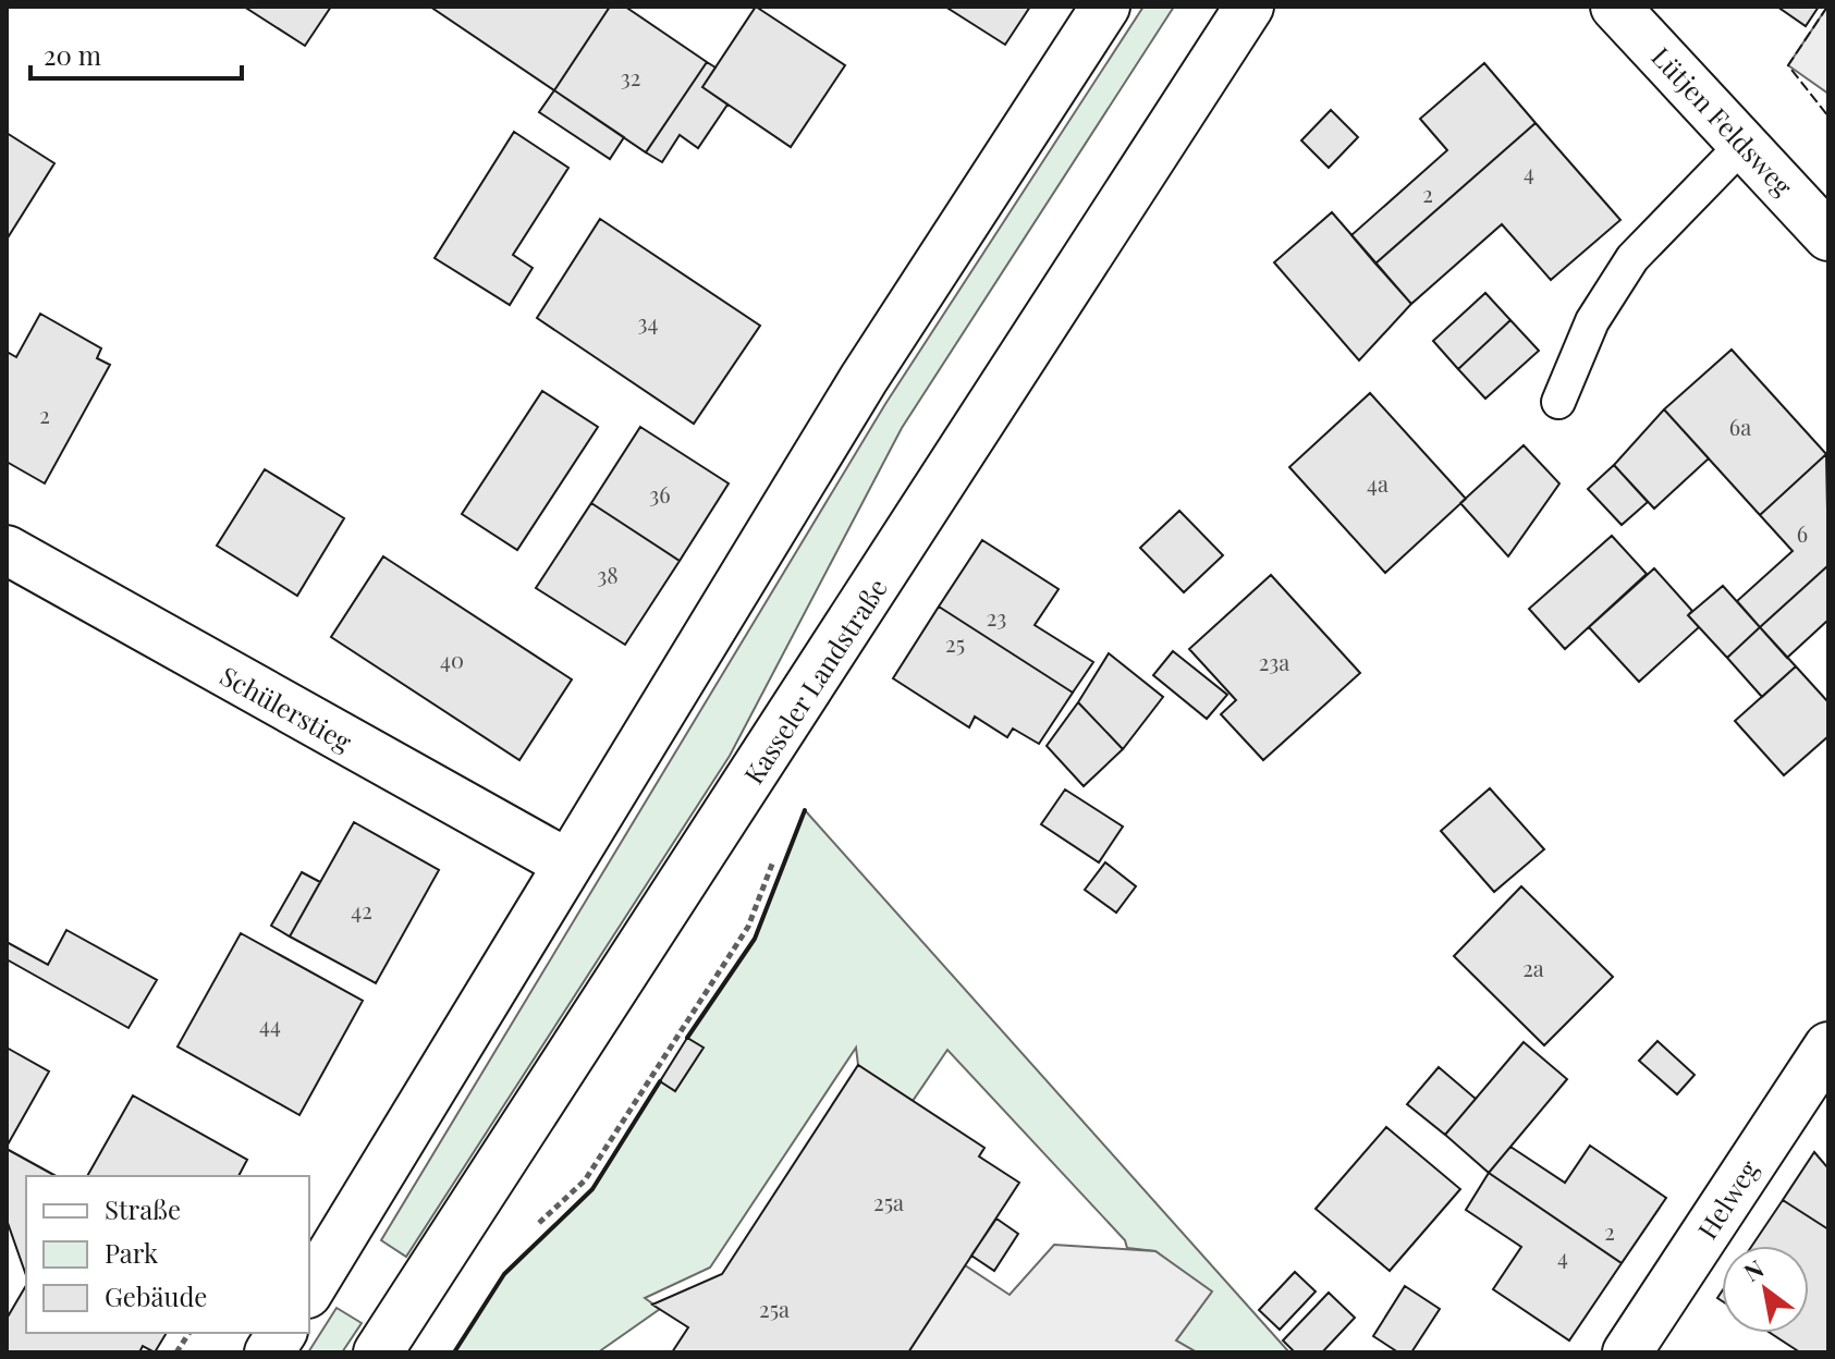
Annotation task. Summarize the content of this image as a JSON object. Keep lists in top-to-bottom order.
{
  "streets": {
    "main road": [
      "Lütjen Feldsweg",
      "Kasseler Landstraße",
      "Schülerstieg",
      "Helweg"
    ]
  },
  "house_numbers": [
    "32",
    "4",
    "2",
    "34",
    "2",
    "6a",
    "4a",
    "36",
    "6",
    "38",
    "23",
    "25",
    "40",
    "23a",
    "42",
    "2a",
    "44",
    "25a",
    "2",
    "4",
    "25a"
  ],
  "legend": ["Straße", "Park", "Gebäude"],
  "scale_bar": "20 m",
  "north": "top left"
}
